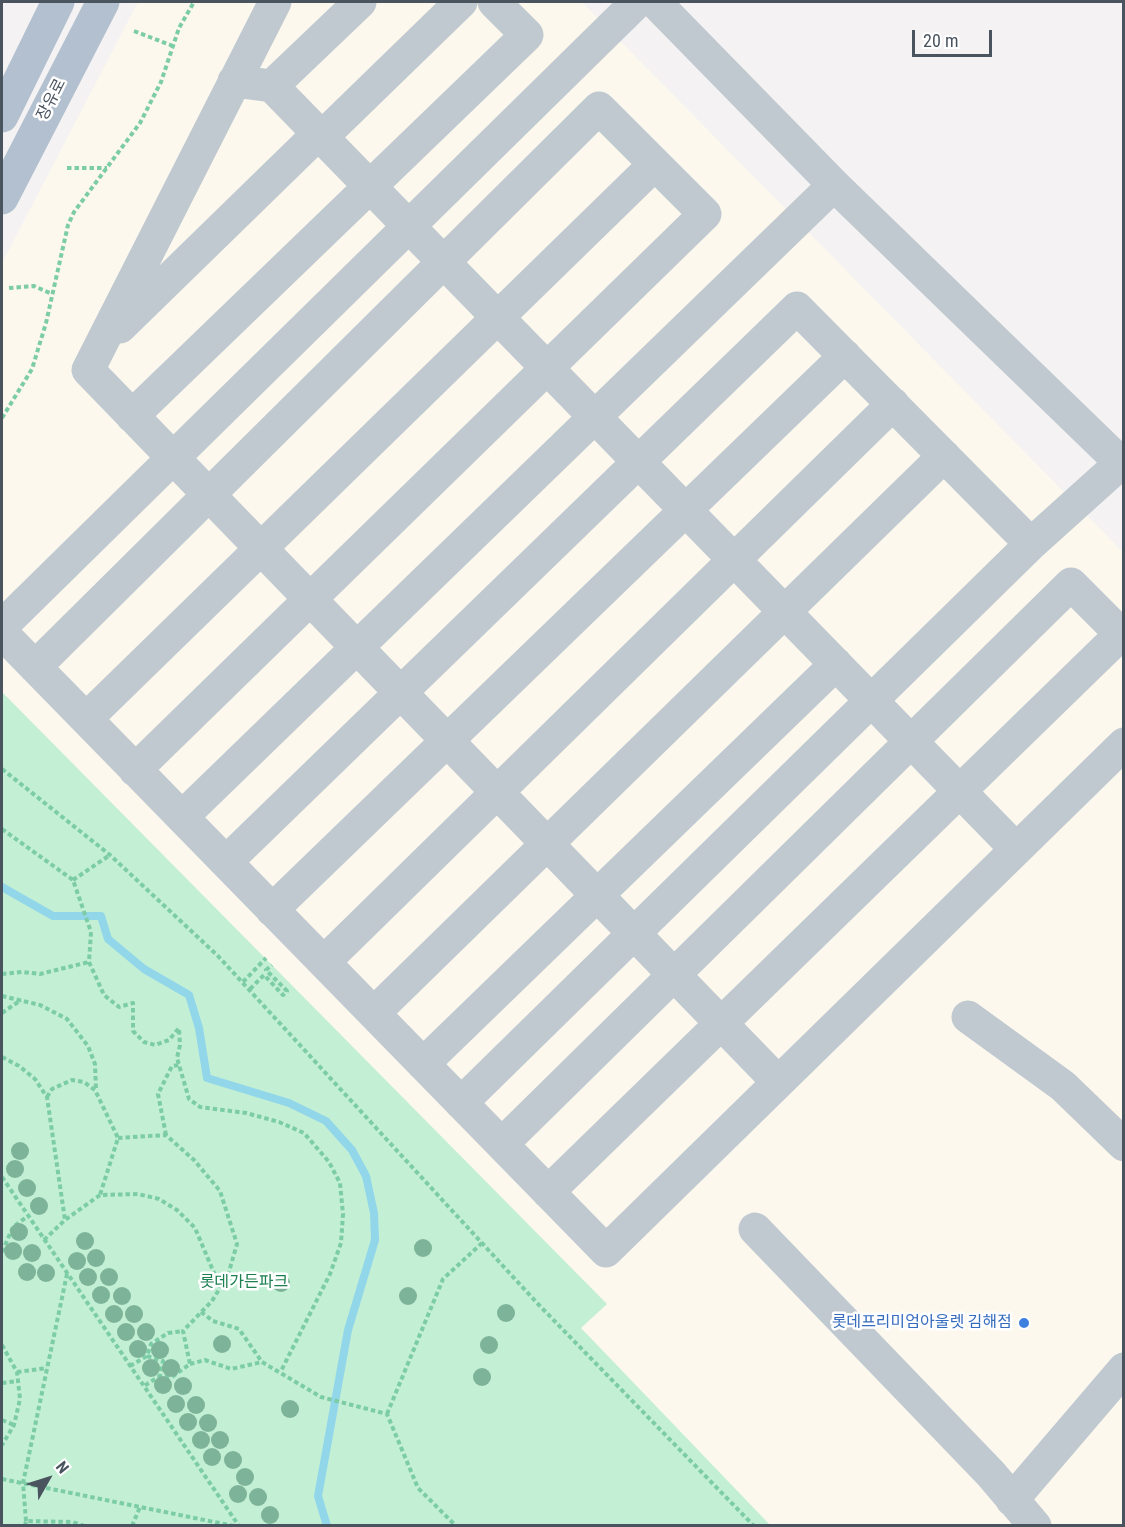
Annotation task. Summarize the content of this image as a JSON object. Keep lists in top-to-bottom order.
{
  "streets": {
    "main road": ["장유로"]
  },
  "parks": ["롯데가든파크"],
  "places": ["롯데프리미엄아울렛 김해점"],
  "scale_bar": "20 m",
  "north": "top right"
}
